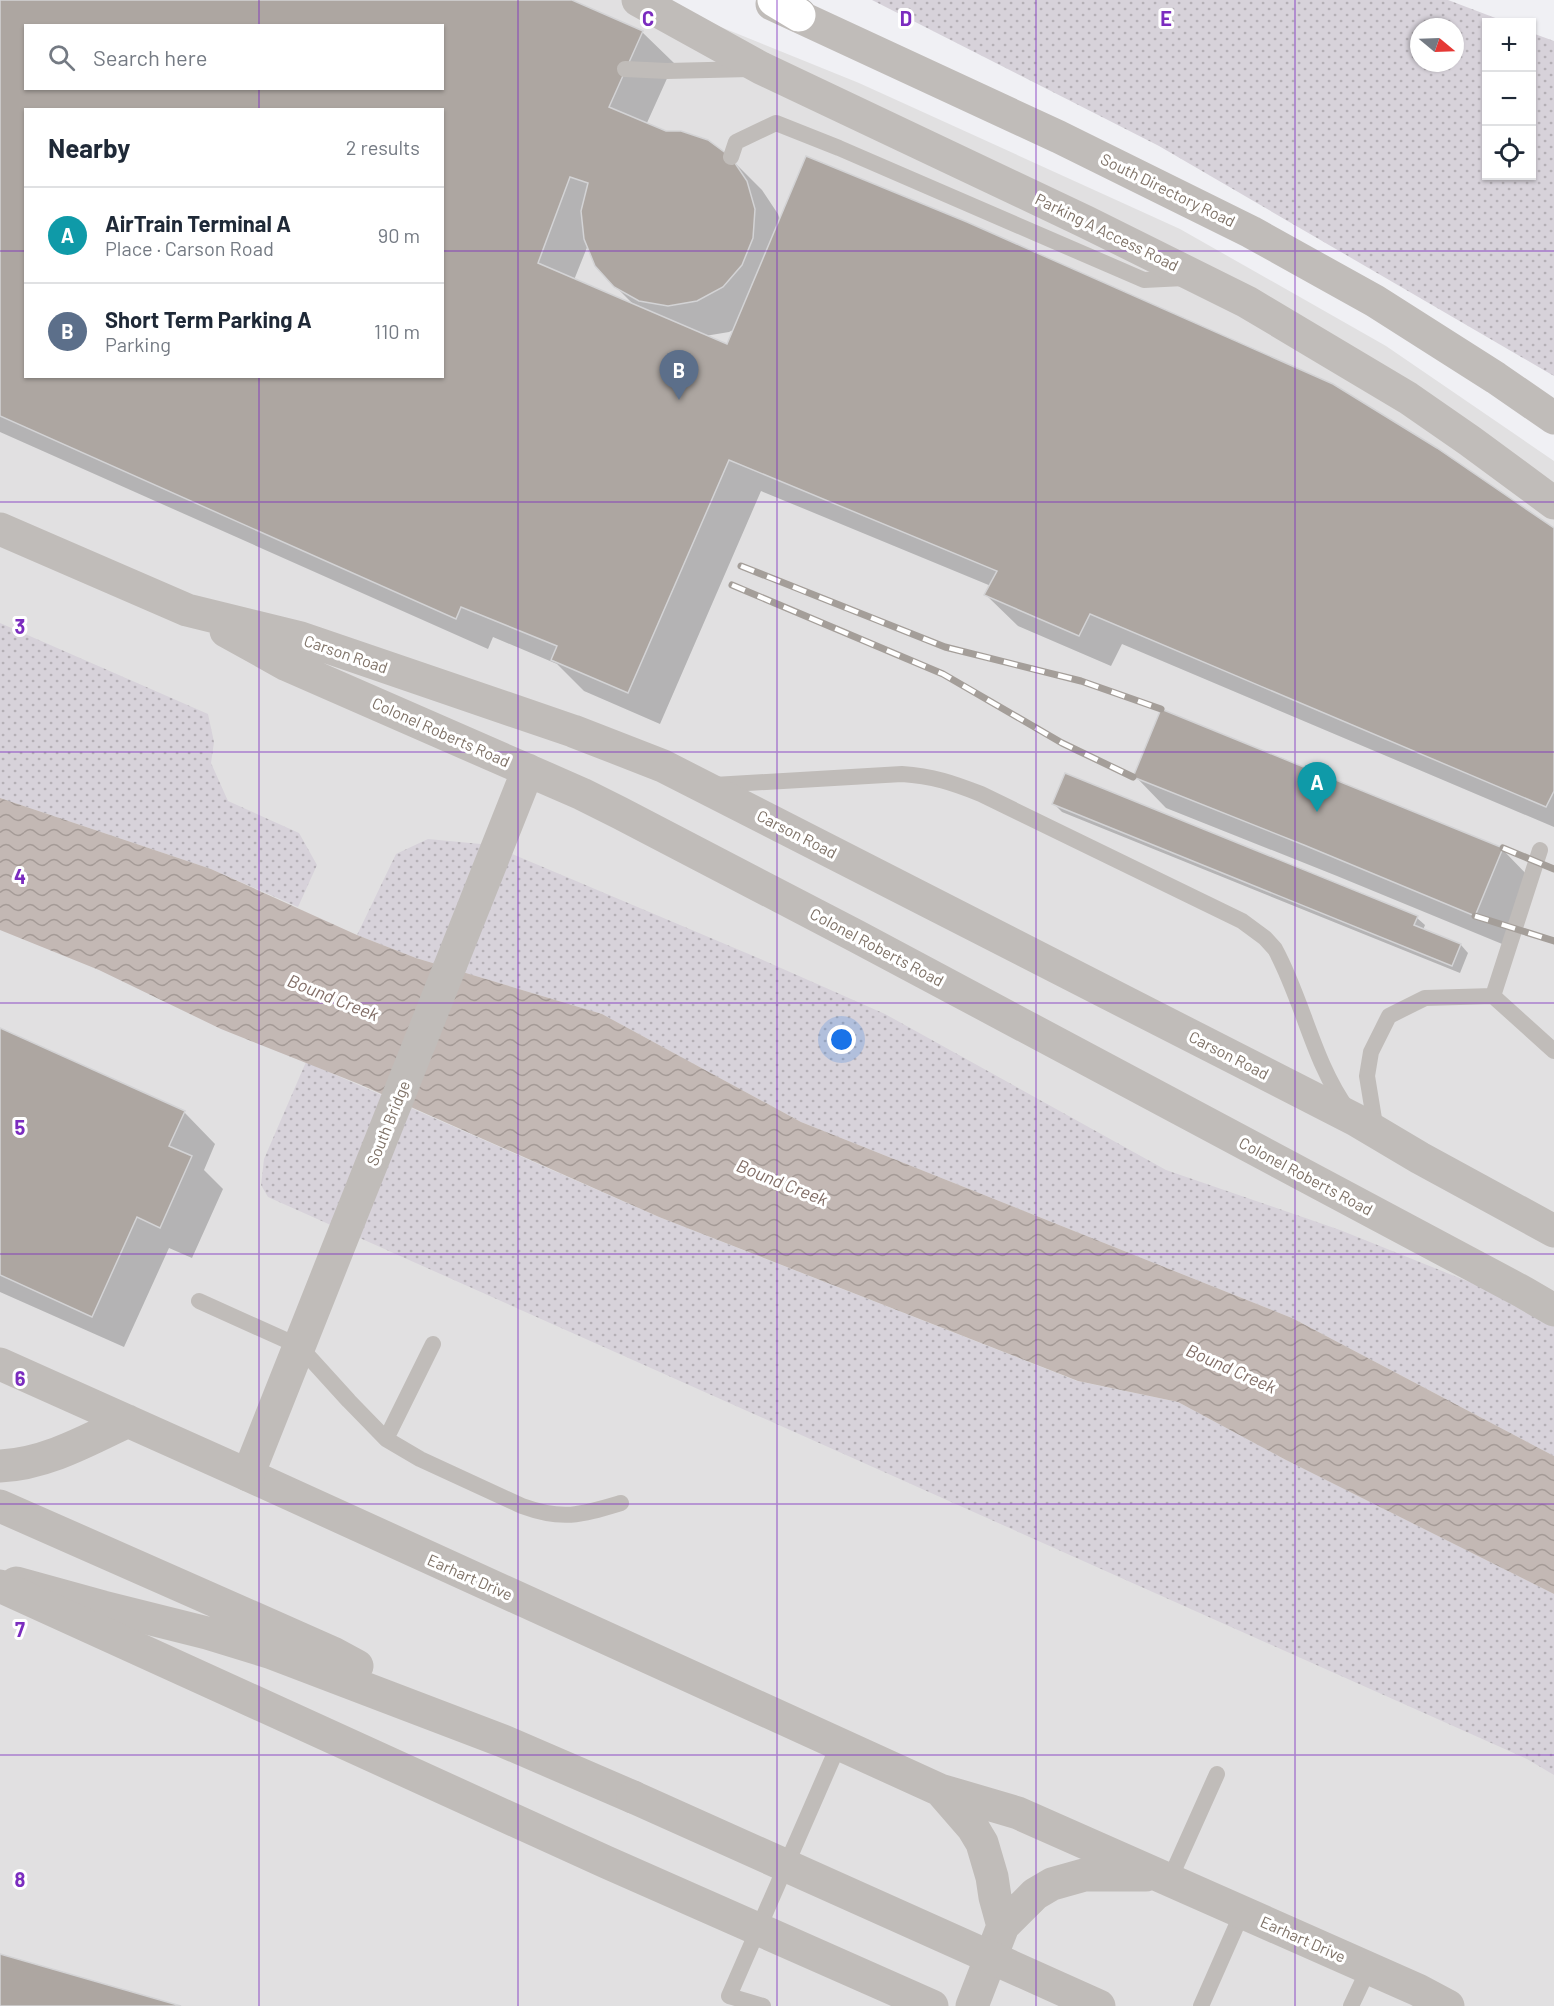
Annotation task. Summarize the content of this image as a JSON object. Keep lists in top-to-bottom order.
{
  "streets": {
    "street": [
      "South Directory Road",
      "Parking A Access Road",
      "Carson Road",
      "Colonel Roberts Road",
      "South Bridge",
      "Earhart Drive"
    ]
  },
  "crossings": [
    ["Carson Road", "Colonel Roberts Road"],
    ["Colonel Roberts Road", "South Bridge"],
    ["South Bridge", "Earhart Drive"]
  ],
  "water": ["Bound Creek"],
  "north": "right",
  "page": {
    "map_buttons": ["+", "−"],
    "search": "Search here",
    "heading": ["Nearby", "2 results"],
    "list": [
      {
        "mark": "A",
        "name": "AirTrain Terminal A",
        "note": "Place · Carson Road",
        "value": "90 m"
      },
      {
        "mark": "B",
        "name": "Short Term Parking A",
        "note": "Parking",
        "value": "110 m"
      }
    ],
    "pins": ["B", "A"]
  },
  "grid": {
    "columns": ["C", "D", "E"],
    "rows": [
      "3",
      "4",
      "5",
      "6",
      "7",
      "8"
    ]
  }
}
